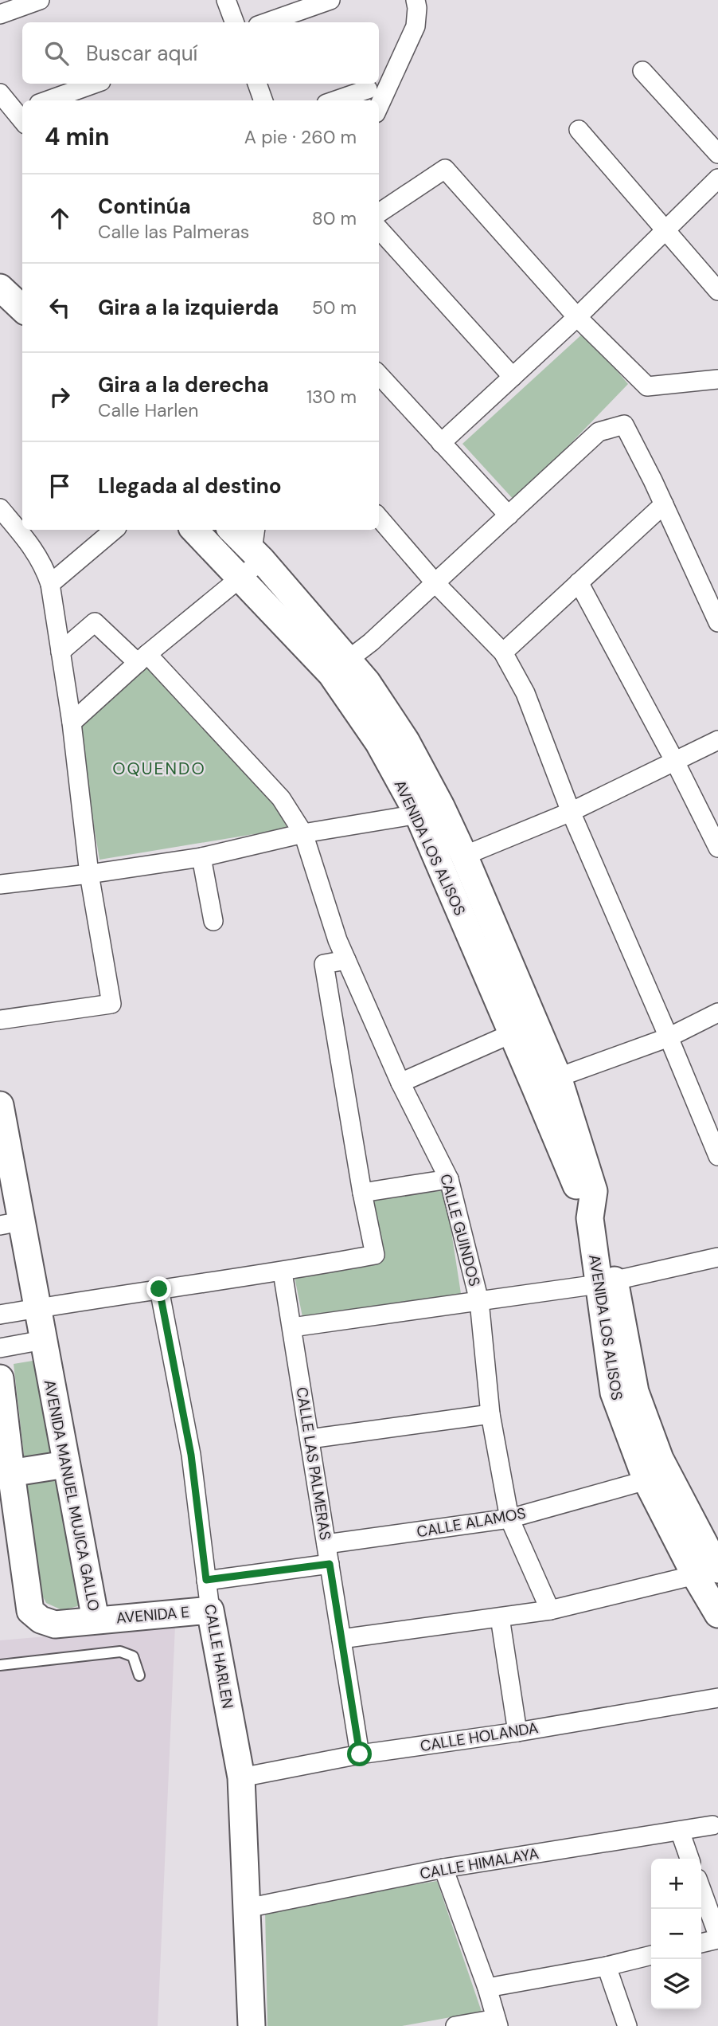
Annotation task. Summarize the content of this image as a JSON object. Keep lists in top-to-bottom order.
{
  "streets": {
    "street": [
      "AVENIDA LOS ALISOS",
      "CALLE GUINDOS",
      "CALLE LAS PALMERAS",
      "AVENIDA MANUEL MUJICA GALLO",
      "CALLE ALAMOS",
      "AVENIDA E",
      "CALLE HARLEN",
      "CALLE HOLANDA",
      "CALLE HIMALAYA"
    ]
  },
  "crossings": [
    ["AVENIDA LOS ALISOS", "CALLE ALAMOS"],
    ["CALLE GUINDOS", "CALLE ALAMOS"],
    ["CALLE LAS PALMERAS", "CALLE ALAMOS"],
    ["CALLE LAS PALMERAS", "CALLE HOLANDA"],
    ["AVENIDA MANUEL MUJICA GALLO", "AVENIDA E"],
    ["AVENIDA E", "CALLE HARLEN"],
    ["CALLE HARLEN", "CALLE HOLANDA"],
    ["CALLE HARLEN", "CALLE HIMALAYA"]
  ],
  "districts": ["OQUENDO"],
  "page": {
    "search": "Buscar aquí",
    "heading": ["4 min", "A pie · 260 m"],
    "list": [
      ["Continúa", "Calle las Palmeras", "80 m"],
      ["Gira a la izquierda", "50 m"],
      ["Gira a la derecha", "Calle Harlen", "130 m"],
      "Llegada al destino"
    ],
    "map_buttons": ["+", "−"]
  }
}
